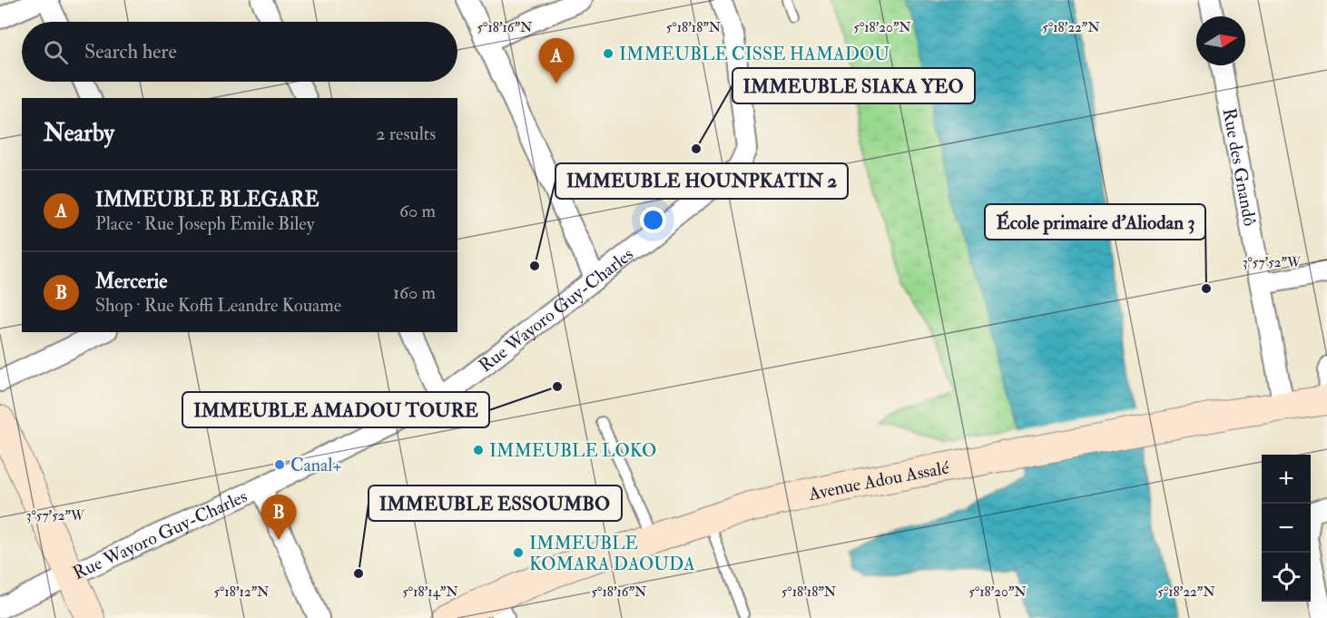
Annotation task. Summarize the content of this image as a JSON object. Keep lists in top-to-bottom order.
{
  "streets": {
    "street": ["Rue des Gnandô", "Rue Wayoro Guy-Charles", "Avenue Adou Assalé"]
  },
  "crossings": [
    ["Rue des Gnandô", "Avenue Adou Assalé"]
  ],
  "places": [
    "IMMEUBLE CISSE HAMADOU",
    "IMMEUBLE SIAKA YEO",
    "IMMEUBLE HOUNPKATIN 2",
    "École primaire d’Aliodan 3",
    "IMMEUBLE AMADOU TOURE",
    "IMMEUBLE LOKO",
    "Canal+",
    "IMMEUBLE KOMARA DAOUDA",
    "IMMEUBLE ESSOUMBO"
  ],
  "north": "right",
  "page": {
    "search": "Search here",
    "pins": ["A", "B"],
    "heading": ["Nearby", "2 results"],
    "list": [
      {
        "mark": "A",
        "name": "IMMEUBLE BLEGARE",
        "note": "Place · Rue Joseph Emile Biley",
        "value": "60 m"
      },
      {
        "mark": "B",
        "name": "Mercerie",
        "note": "Shop · Rue Koffi Leandre Kouame",
        "value": "160 m"
      }
    ],
    "map_buttons": ["+", "−"]
  },
  "coordinates": [
    "5°18'16\"N",
    "5°18'18\"N",
    "5°18'20\"N",
    "5°18'22\"N",
    "3°57'52\"W",
    "5°18'12\"N",
    "5°18'14\"N"
  ]
}
